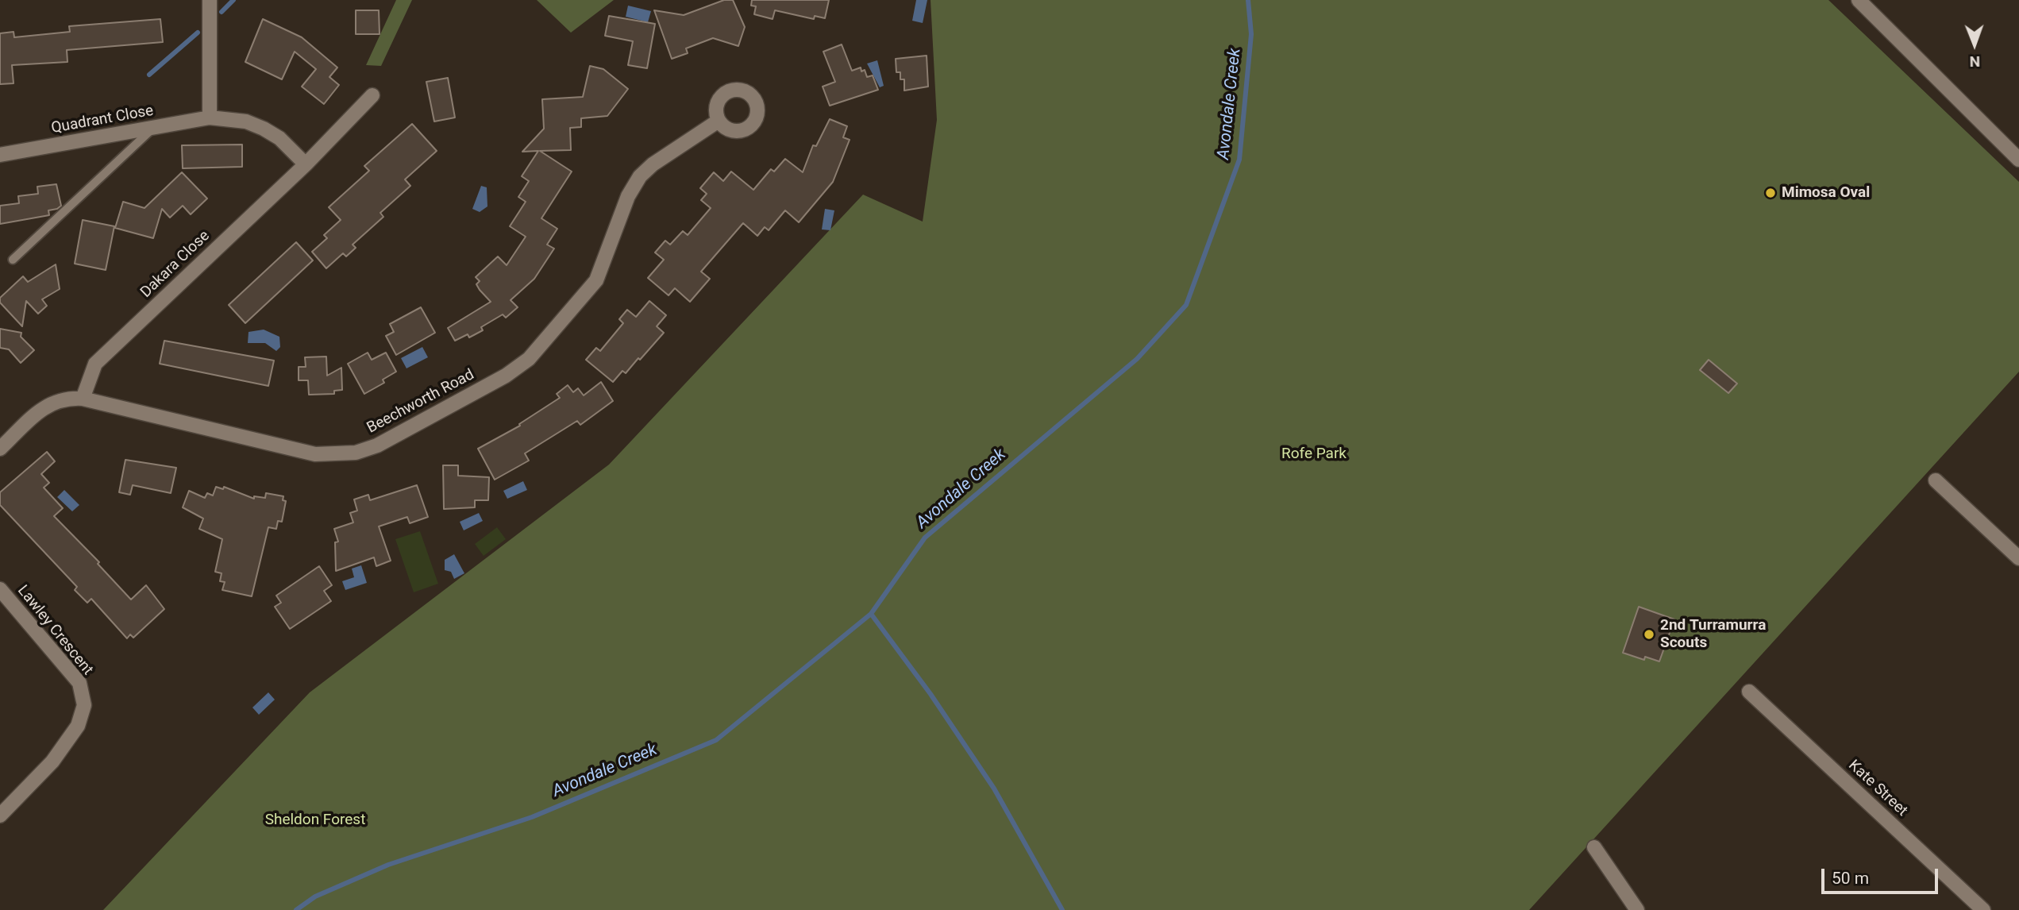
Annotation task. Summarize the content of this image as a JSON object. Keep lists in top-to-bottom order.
{
  "streets": {
    "street": [
      "Quadrant Close",
      "Dakara Close",
      "Beechworth Road",
      "Lawley Crescent",
      "Kate Street"
    ]
  },
  "crossings": [
    ["Dakara Close", "Beechworth Road"]
  ],
  "water": ["Avondale Creek"],
  "parks": ["Rofe Park", "Sheldon Forest"],
  "places": ["Mimosa Oval", "2nd Turramurra Scouts"],
  "scale_bar": "50 m",
  "north": "bottom"
}
